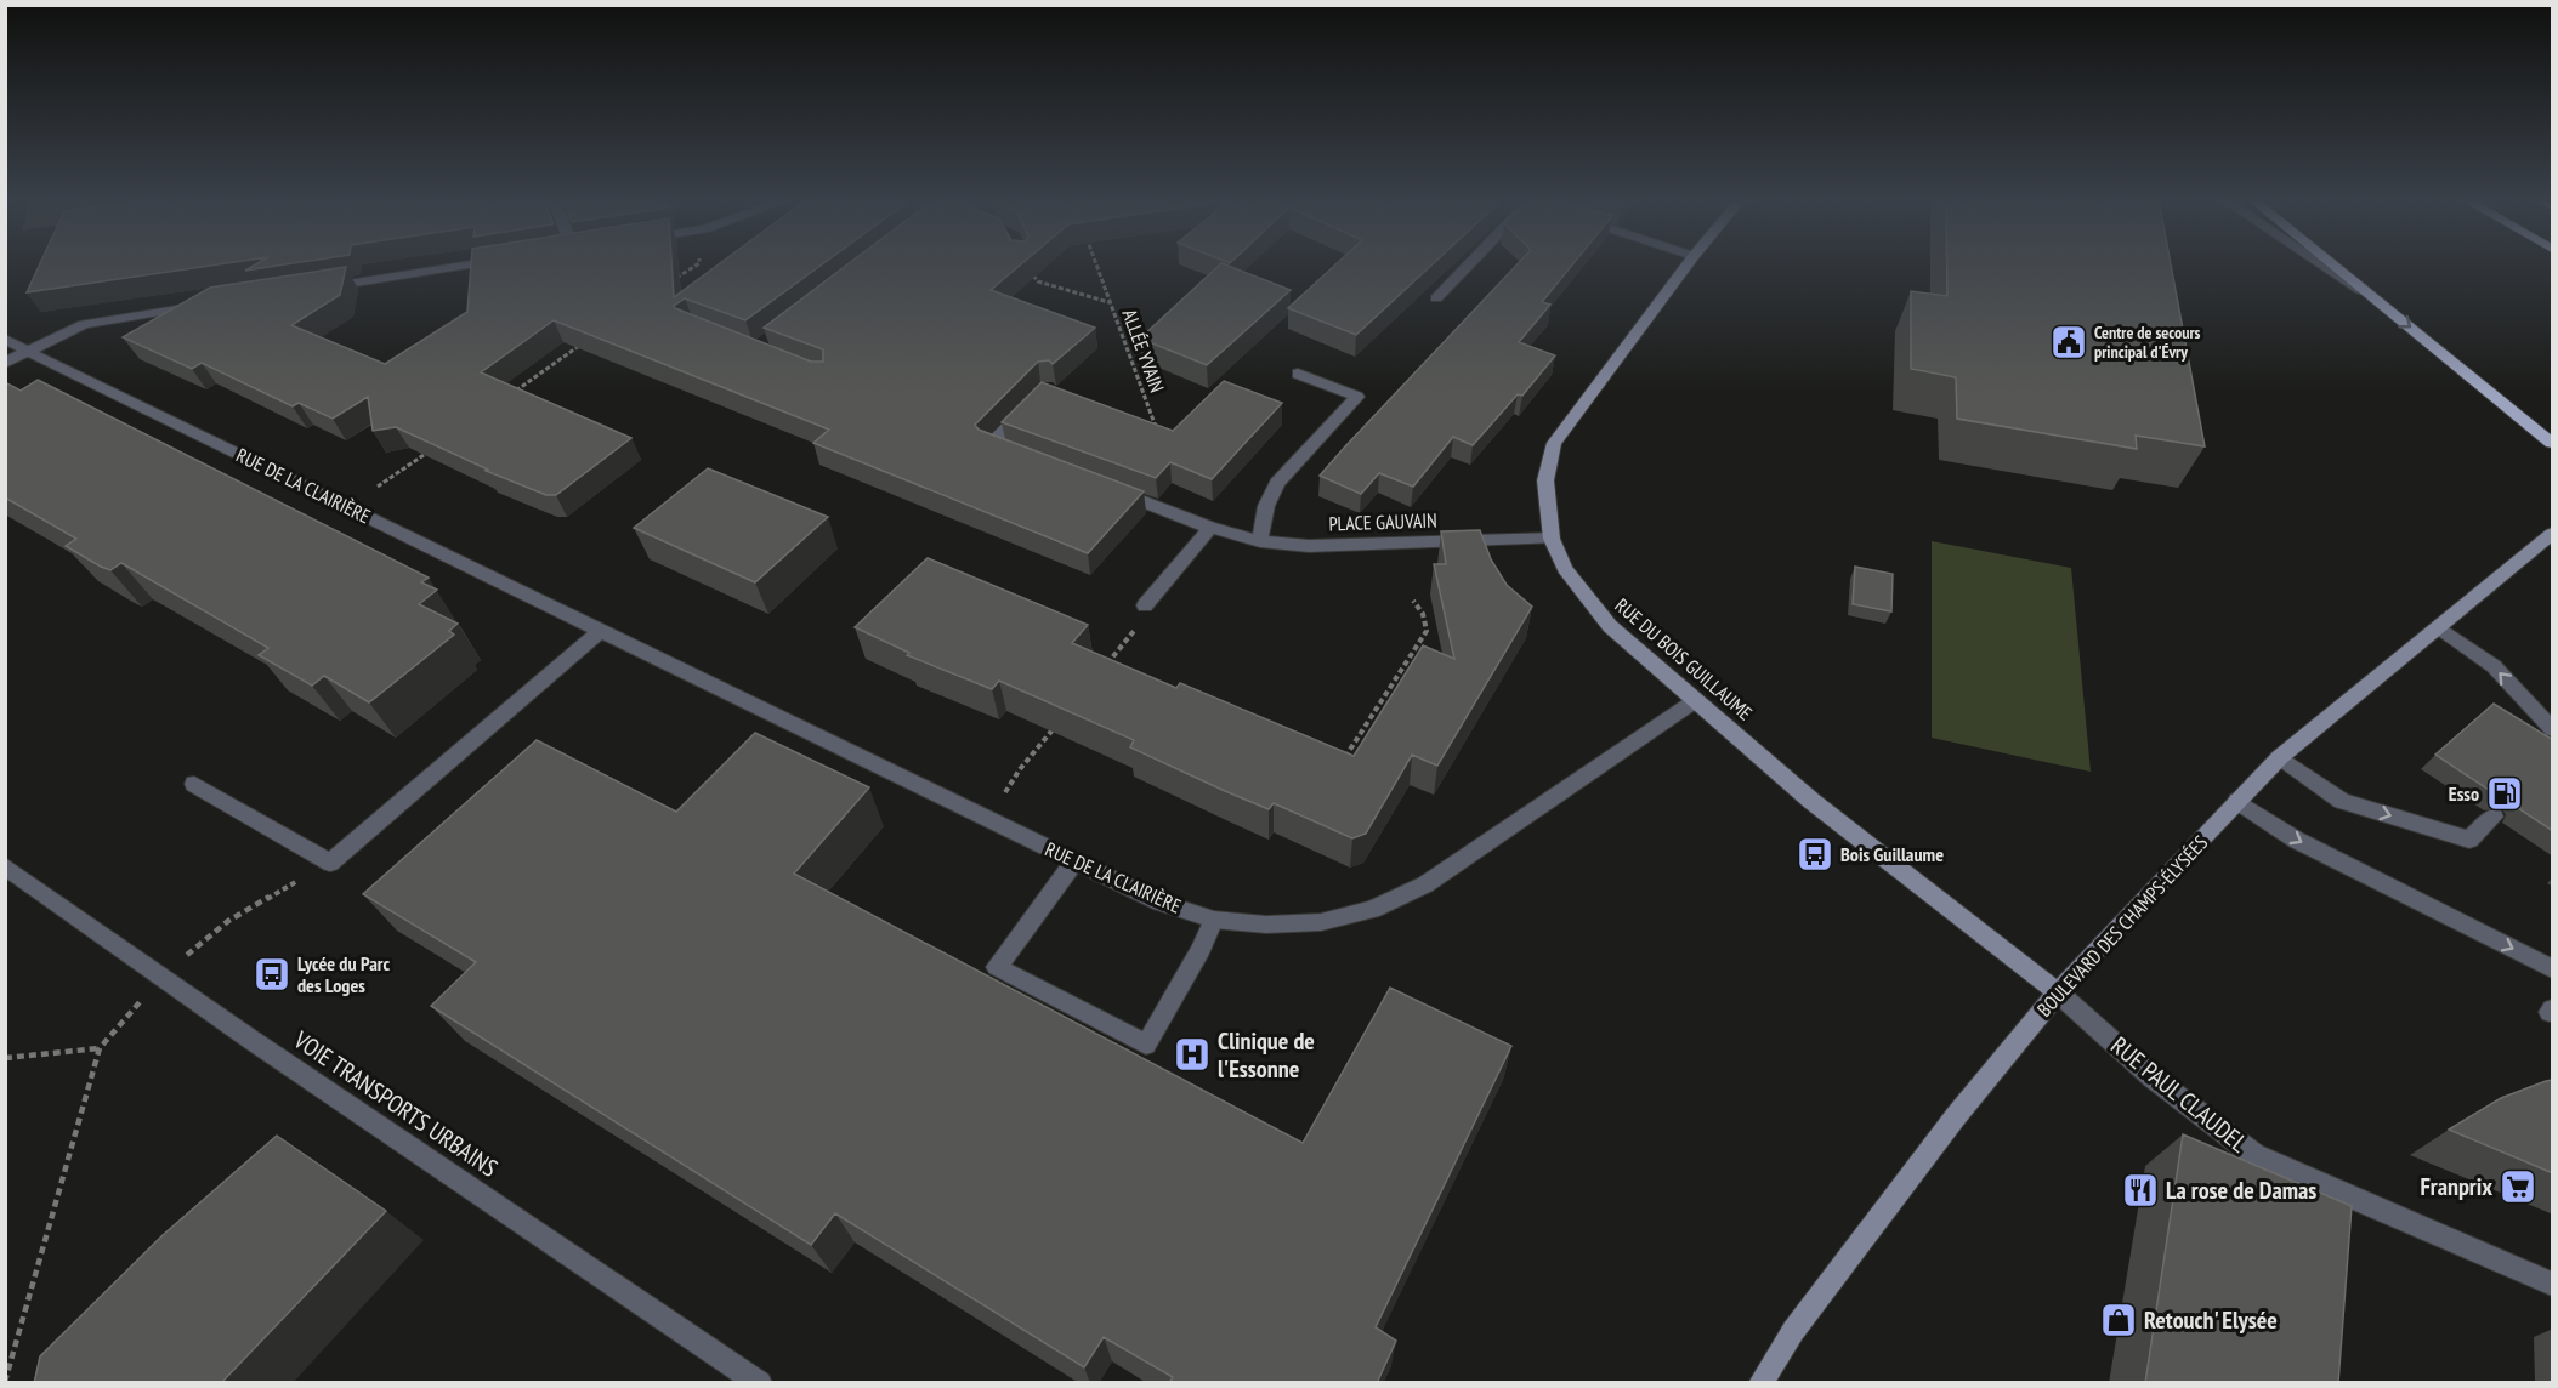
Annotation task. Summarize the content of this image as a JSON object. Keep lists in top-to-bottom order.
{
  "streets": {
    "main road": ["RUE DU BOIS GUILLAUME", "BOULEVARD DES CHAMPS-ÉLYSÉES"],
    "street": [
      "RUE DE LA CLAIRIÈRE",
      "PLACE GAUVAIN",
      "RUE PAUL CLAUDEL",
      "VOIE TRANSPORTS URBAINS"
    ],
    "path": ["ALLÉE YVAIN"]
  },
  "crossings": [
    ["RUE DE LA CLAIRIÈRE", "RUE DU BOIS GUILLAUME"],
    ["PLACE GAUVAIN", "RUE DU BOIS GUILLAUME"],
    ["RUE DU BOIS GUILLAUME", "BOULEVARD DES CHAMPS-ÉLYSÉES"],
    ["RUE DU BOIS GUILLAUME", "RUE PAUL CLAUDEL"],
    ["BOULEVARD DES CHAMPS-ÉLYSÉES", "RUE PAUL CLAUDEL"]
  ],
  "places": {
    "public building": ["Centre de secours principal d'Évry"],
    "fuel station": ["Esso"],
    "bus stop": ["Bois Guillaume", "Lycée du Parc des Loges"],
    "hospital": ["Clinique de l'Essonne"],
    "supermarket": ["Franprix"],
    "restaurant": ["La rose de Damas"],
    "shop": ["Retouch' Elysée"]
  }
}
